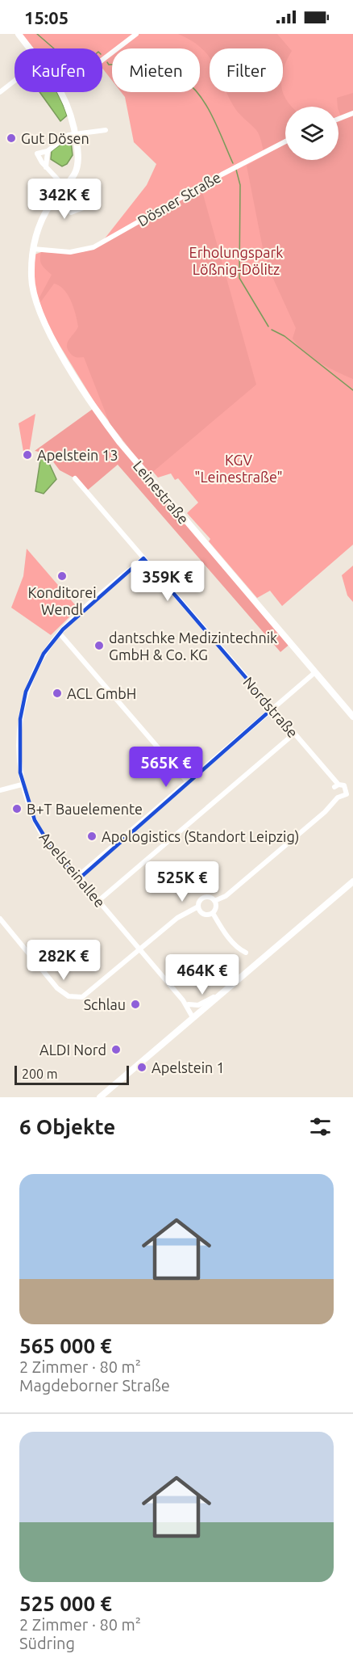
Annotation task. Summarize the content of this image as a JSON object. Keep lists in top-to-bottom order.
{
  "streets": {
    "main road": ["Leinestraße"],
    "street": ["Dösner Straße", "Nordstraße", "Apelsteinallee"]
  },
  "crossings": [
    ["Dösner Straße", "Leinestraße"],
    ["Nordstraße", "Apelsteinallee"]
  ],
  "parks": ["Erholungspark Lößnig-Dölitz", "KGV \"Leinestraße\""],
  "places": [
    "Gut Dösen",
    "Apelstein 13",
    "Konditorei Wendl",
    "dantschke Medizintechnik GmbH & Co. KG",
    "ACL GmbH",
    "B+T Bauelemente",
    "Apologistics (Standort Leipzig)",
    "Schlau",
    "ALDI Nord",
    "Apelstein 1"
  ],
  "scale_bar": "200 m",
  "page": {
    "status": "15:05",
    "chip": ["Kaufen", "Mieten", "Filter"],
    "price": [
      "342K €",
      "359K €",
      "565K €",
      "525K €",
      "282K €",
      "464K €"
    ],
    "scale": "200 m",
    "heading": "6 Objekte",
    "list": [
      {
        "name": "565 000 €",
        "note": "2 Zimmer · 80 m² · Magdeborner Straße"
      },
      {
        "name": "525 000 €",
        "note": "2 Zimmer · 80 m² · Südring"
      }
    ]
  }
}
